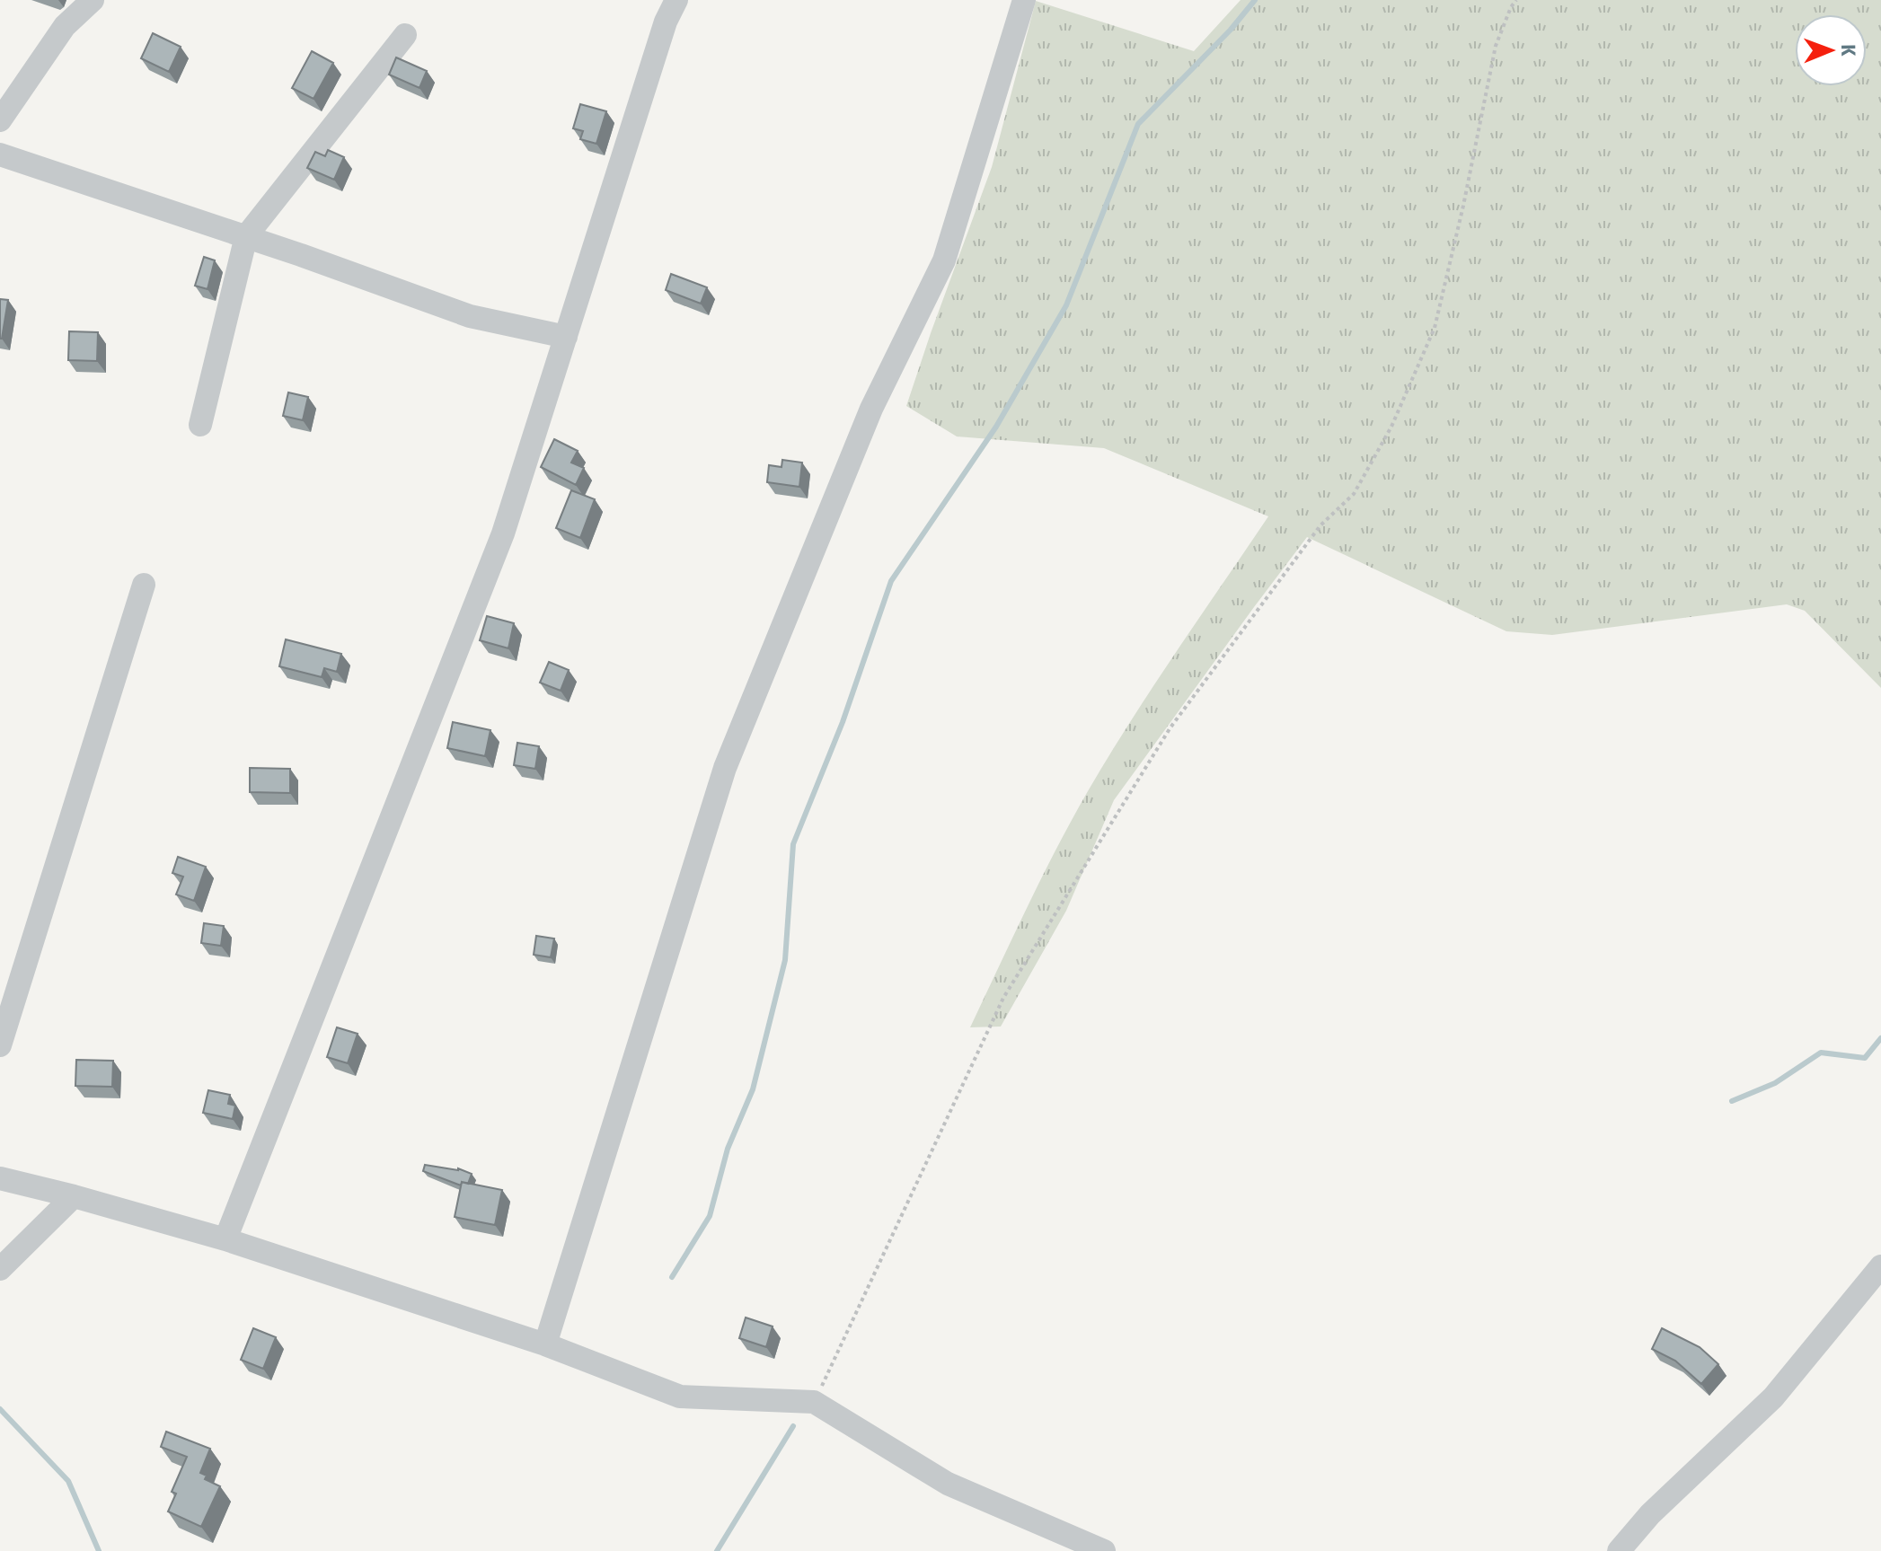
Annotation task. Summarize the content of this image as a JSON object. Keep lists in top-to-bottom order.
{
  "north": "right"
}
